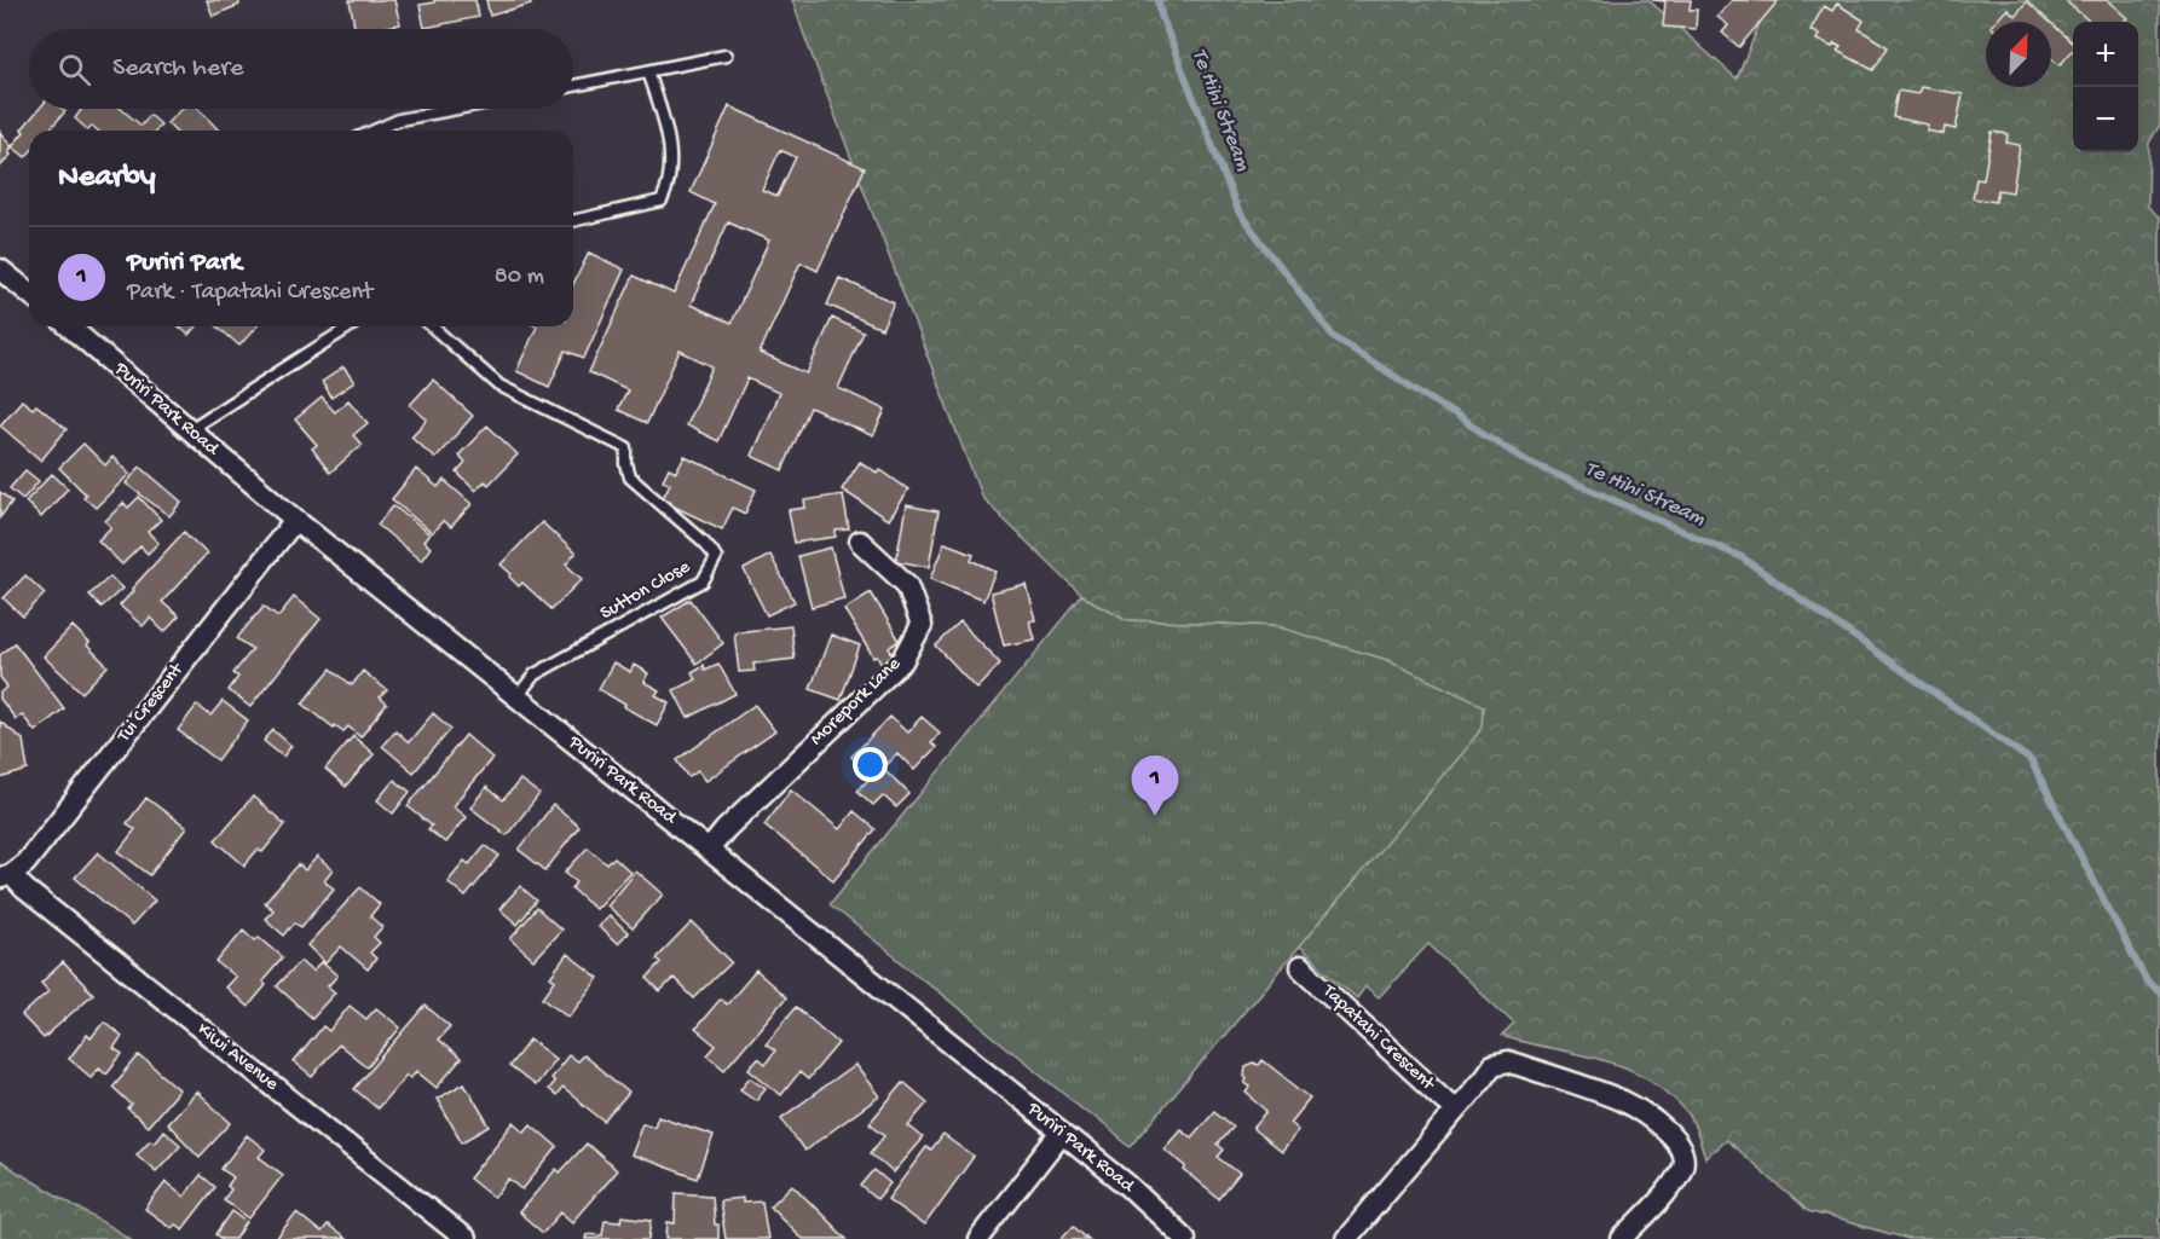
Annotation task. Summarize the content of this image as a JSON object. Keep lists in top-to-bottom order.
{
  "streets": {
    "street": [
      "Puriri Park Road",
      "Morepork Lane",
      "Tui Crescent",
      "Tapatahi Crescent",
      "Kiwi Avenue"
    ],
    "lane": ["Sutton Close"]
  },
  "crossings": [
    ["Puriri Park Road", "Sutton Close"],
    ["Puriri Park Road", "Morepork Lane"],
    ["Puriri Park Road", "Tui Crescent"],
    ["Tui Crescent", "Kiwi Avenue"]
  ],
  "water": ["Te Hihi Stream"],
  "north": "top right",
  "page": {
    "map_buttons": ["+", "−"],
    "search": "Search here",
    "heading": "Nearby",
    "list": [
      {
        "mark": "1",
        "name": "Puriri Park",
        "note": "Park · Tapatahi Crescent",
        "value": "80 m"
      }
    ],
    "pins": "1"
  }
}
